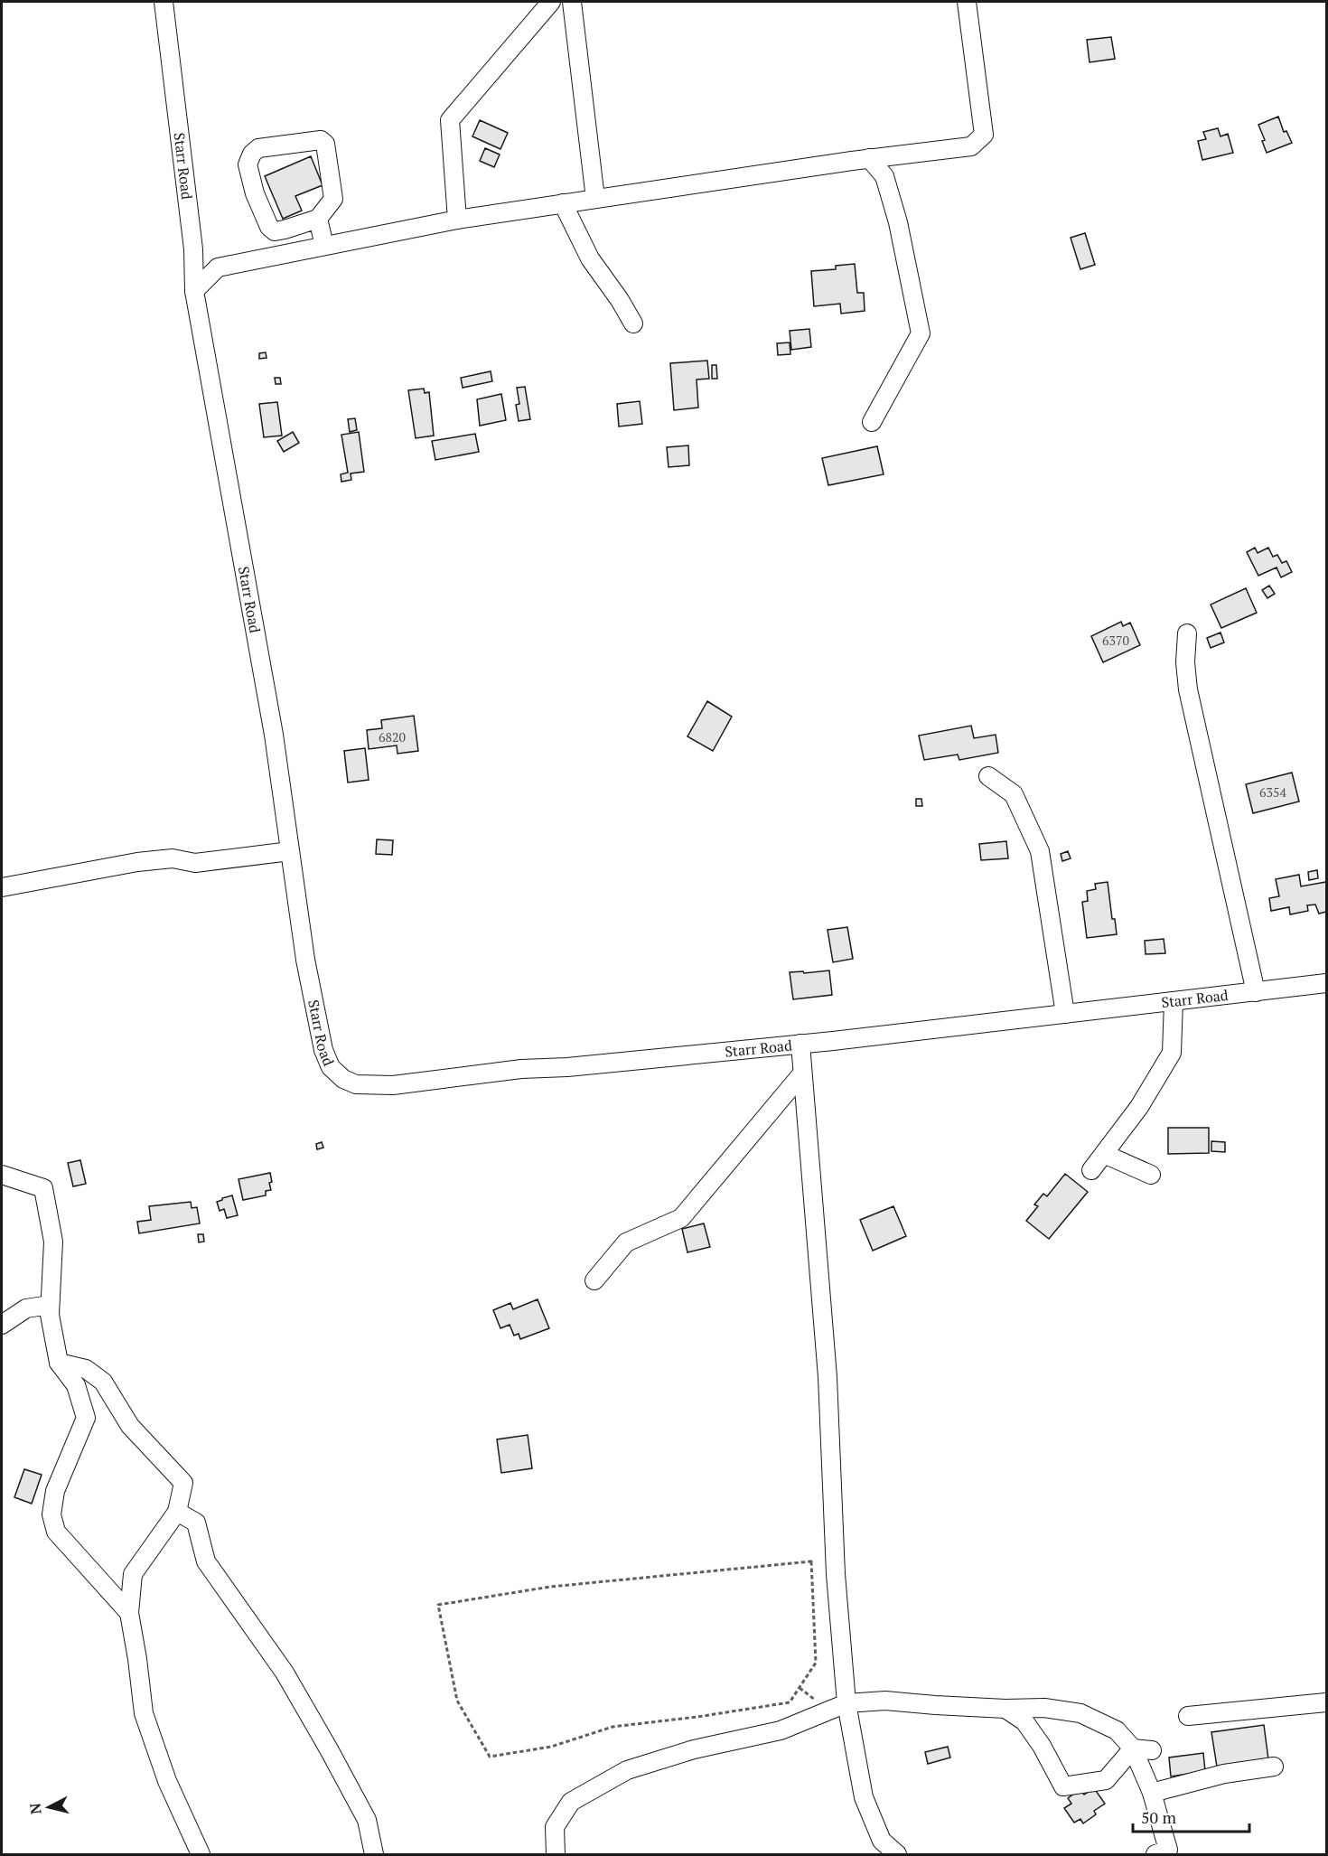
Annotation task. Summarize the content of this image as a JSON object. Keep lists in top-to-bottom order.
{
  "streets": {
    "street": ["Starr Road"]
  },
  "house_numbers": ["6370", "6820", "6354"],
  "scale_bar": "50 m",
  "north": "left"
}
